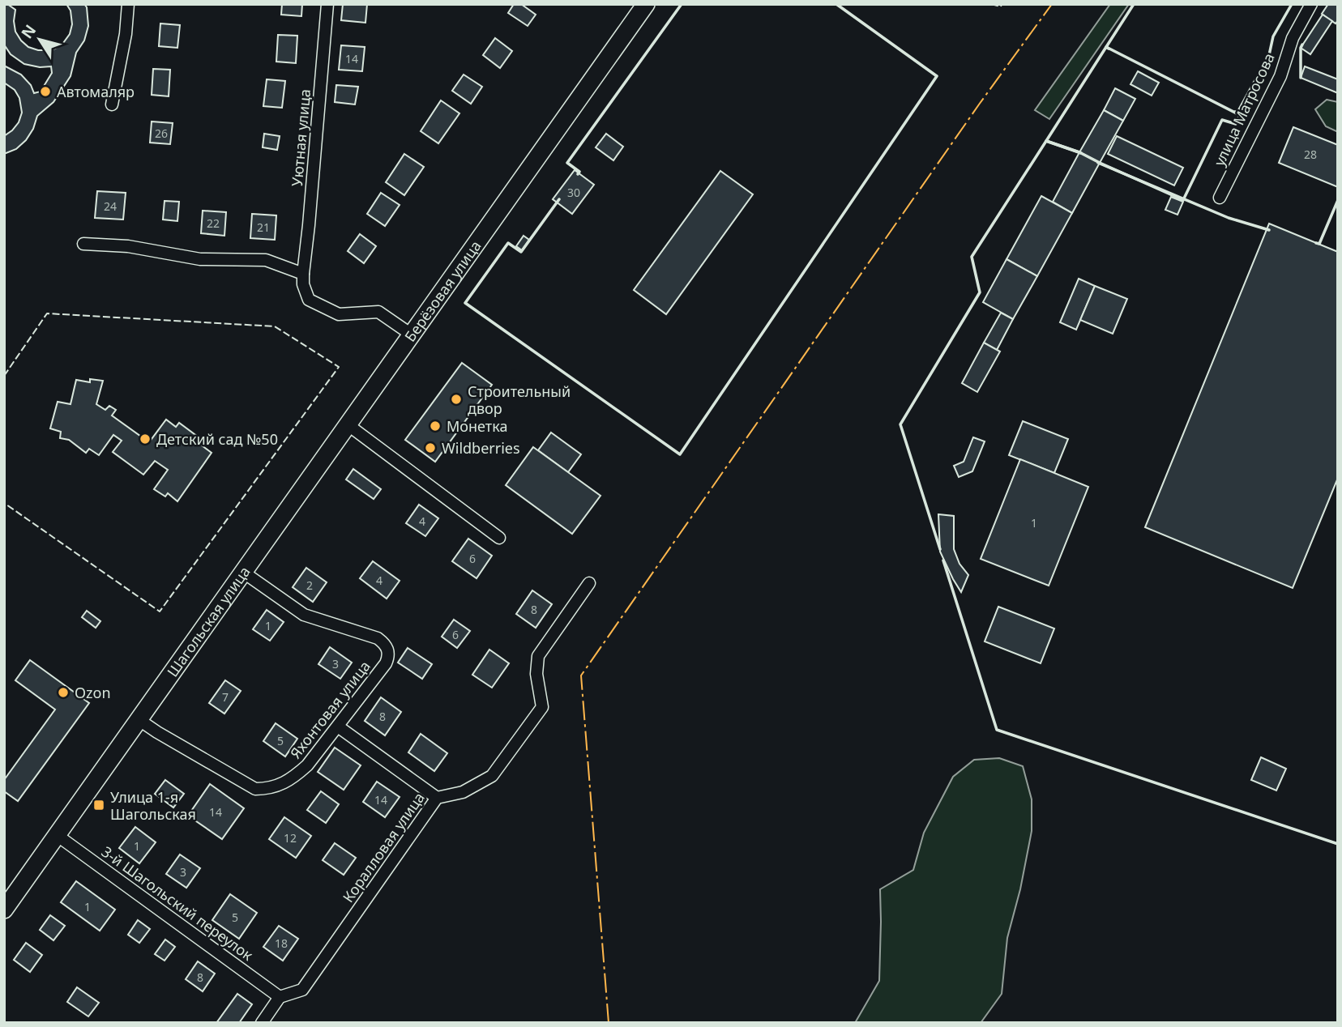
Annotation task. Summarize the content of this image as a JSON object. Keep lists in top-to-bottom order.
{
  "streets": {
    "main road": ["Берёзовая улица", "Шагольская улица"],
    "street": [
      "улица Матросова",
      "Уютная улица",
      "Яхонтовая улица",
      "Коралловая улица",
      "3-й Шагольский переулок"
    ]
  },
  "crossings": [
    ["Уютная улица", "Берёзовая улица"],
    ["Берёзовая улица", "Шагольская улица"],
    ["Шагольская улица", "Яхонтовая улица"],
    ["Шагольская улица", "3-й Шагольский переулок"],
    ["Коралловая улица", "3-й Шагольский переулок"]
  ],
  "places": {
    "other": [
      "Автомаляр",
      "Строительный двор",
      "Монетка",
      "Детский сад №50",
      "Wildberries",
      "Ozon"
    ],
    "transit": ["Улица 1-я Шагольская"]
  },
  "house_numbers": [
    "14",
    "26",
    "28",
    "30",
    "24",
    "22",
    "21",
    "4",
    "1",
    "6",
    "4",
    "2",
    "8",
    "1",
    "6",
    "3",
    "7",
    "8",
    "5",
    "14",
    "14",
    "12",
    "1",
    "3",
    "1",
    "5",
    "18",
    "8"
  ],
  "north": "top left"
}
